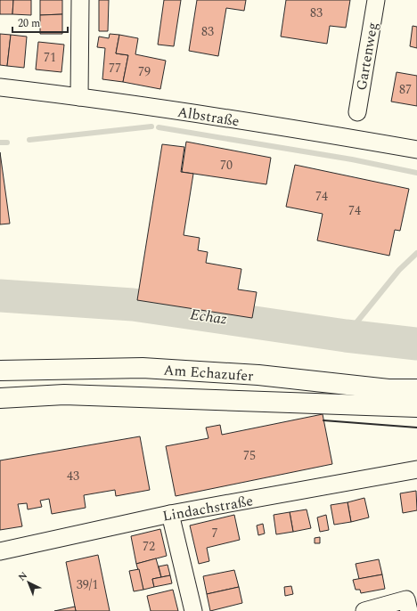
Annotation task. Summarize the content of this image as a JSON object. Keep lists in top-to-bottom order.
{
  "streets": {
    "main road": ["Am Echazufer"],
    "street": ["Gartenweg", "Albstraße", "Lindachstraße"]
  },
  "water": ["Echaz"],
  "house_numbers": [
    "83",
    "83",
    "71",
    "77",
    "79",
    "87",
    "70",
    "74",
    "74",
    "75",
    "43",
    "7",
    "72",
    "39/1"
  ],
  "scale_bar": "20 m",
  "north": "top left"
}
